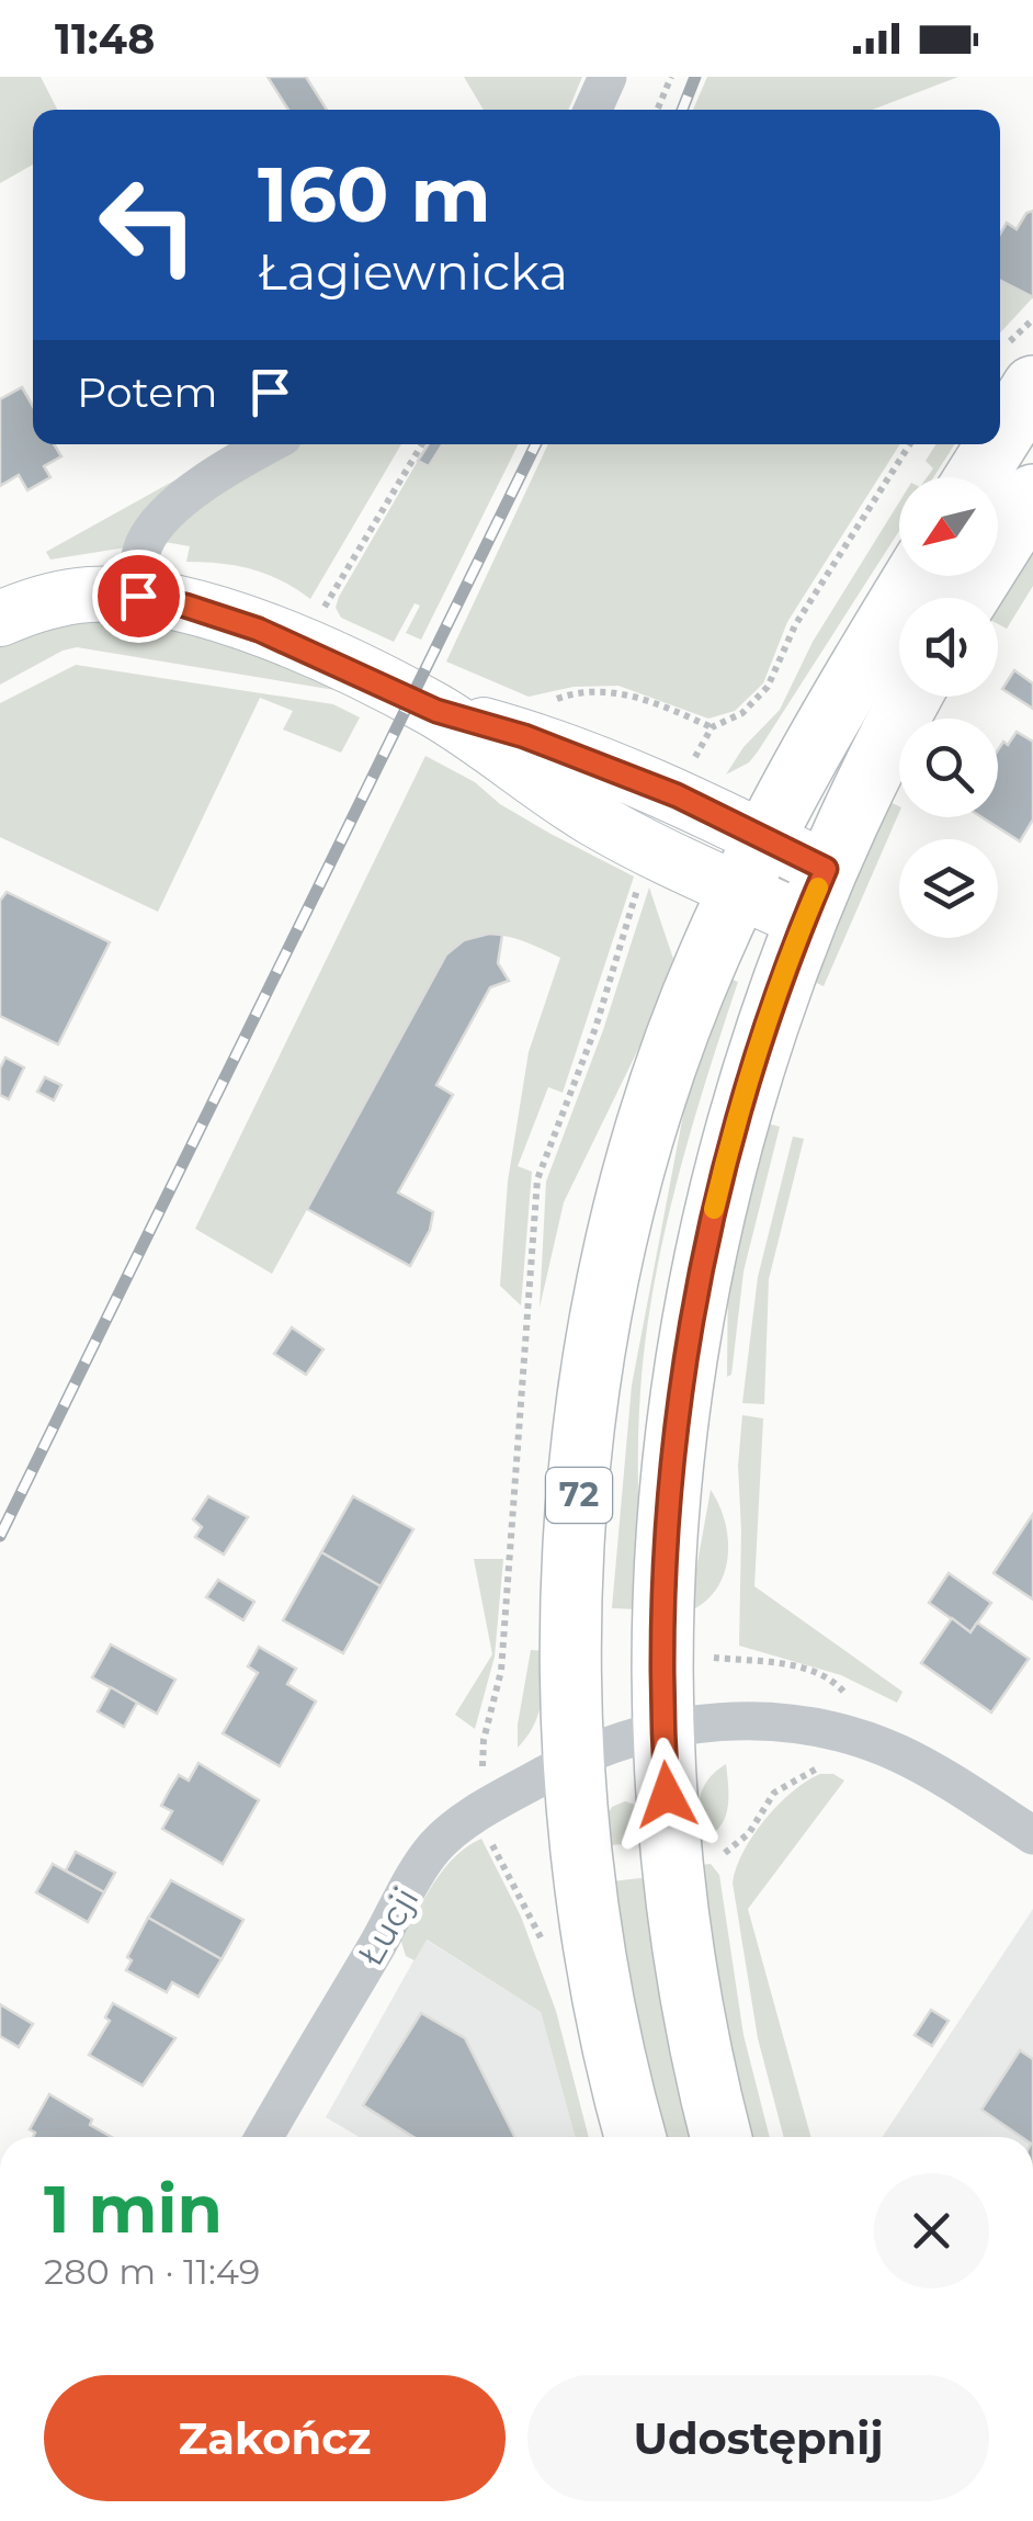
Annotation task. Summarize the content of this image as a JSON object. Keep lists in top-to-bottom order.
{
  "streets": {
    "main road": ["72"],
    "street": ["Łucji"]
  },
  "crossings": [
    ["72", "Łucji"]
  ],
  "north": "bottom left",
  "page": {
    "status": "11:48",
    "turn": ["160 m", "Łagiewnicka"],
    "then": "Potem",
    "heading": ["1 min", "280 m · 11:49"],
    "buttons": ["Zakończ", "Udostępnij"]
  }
}
